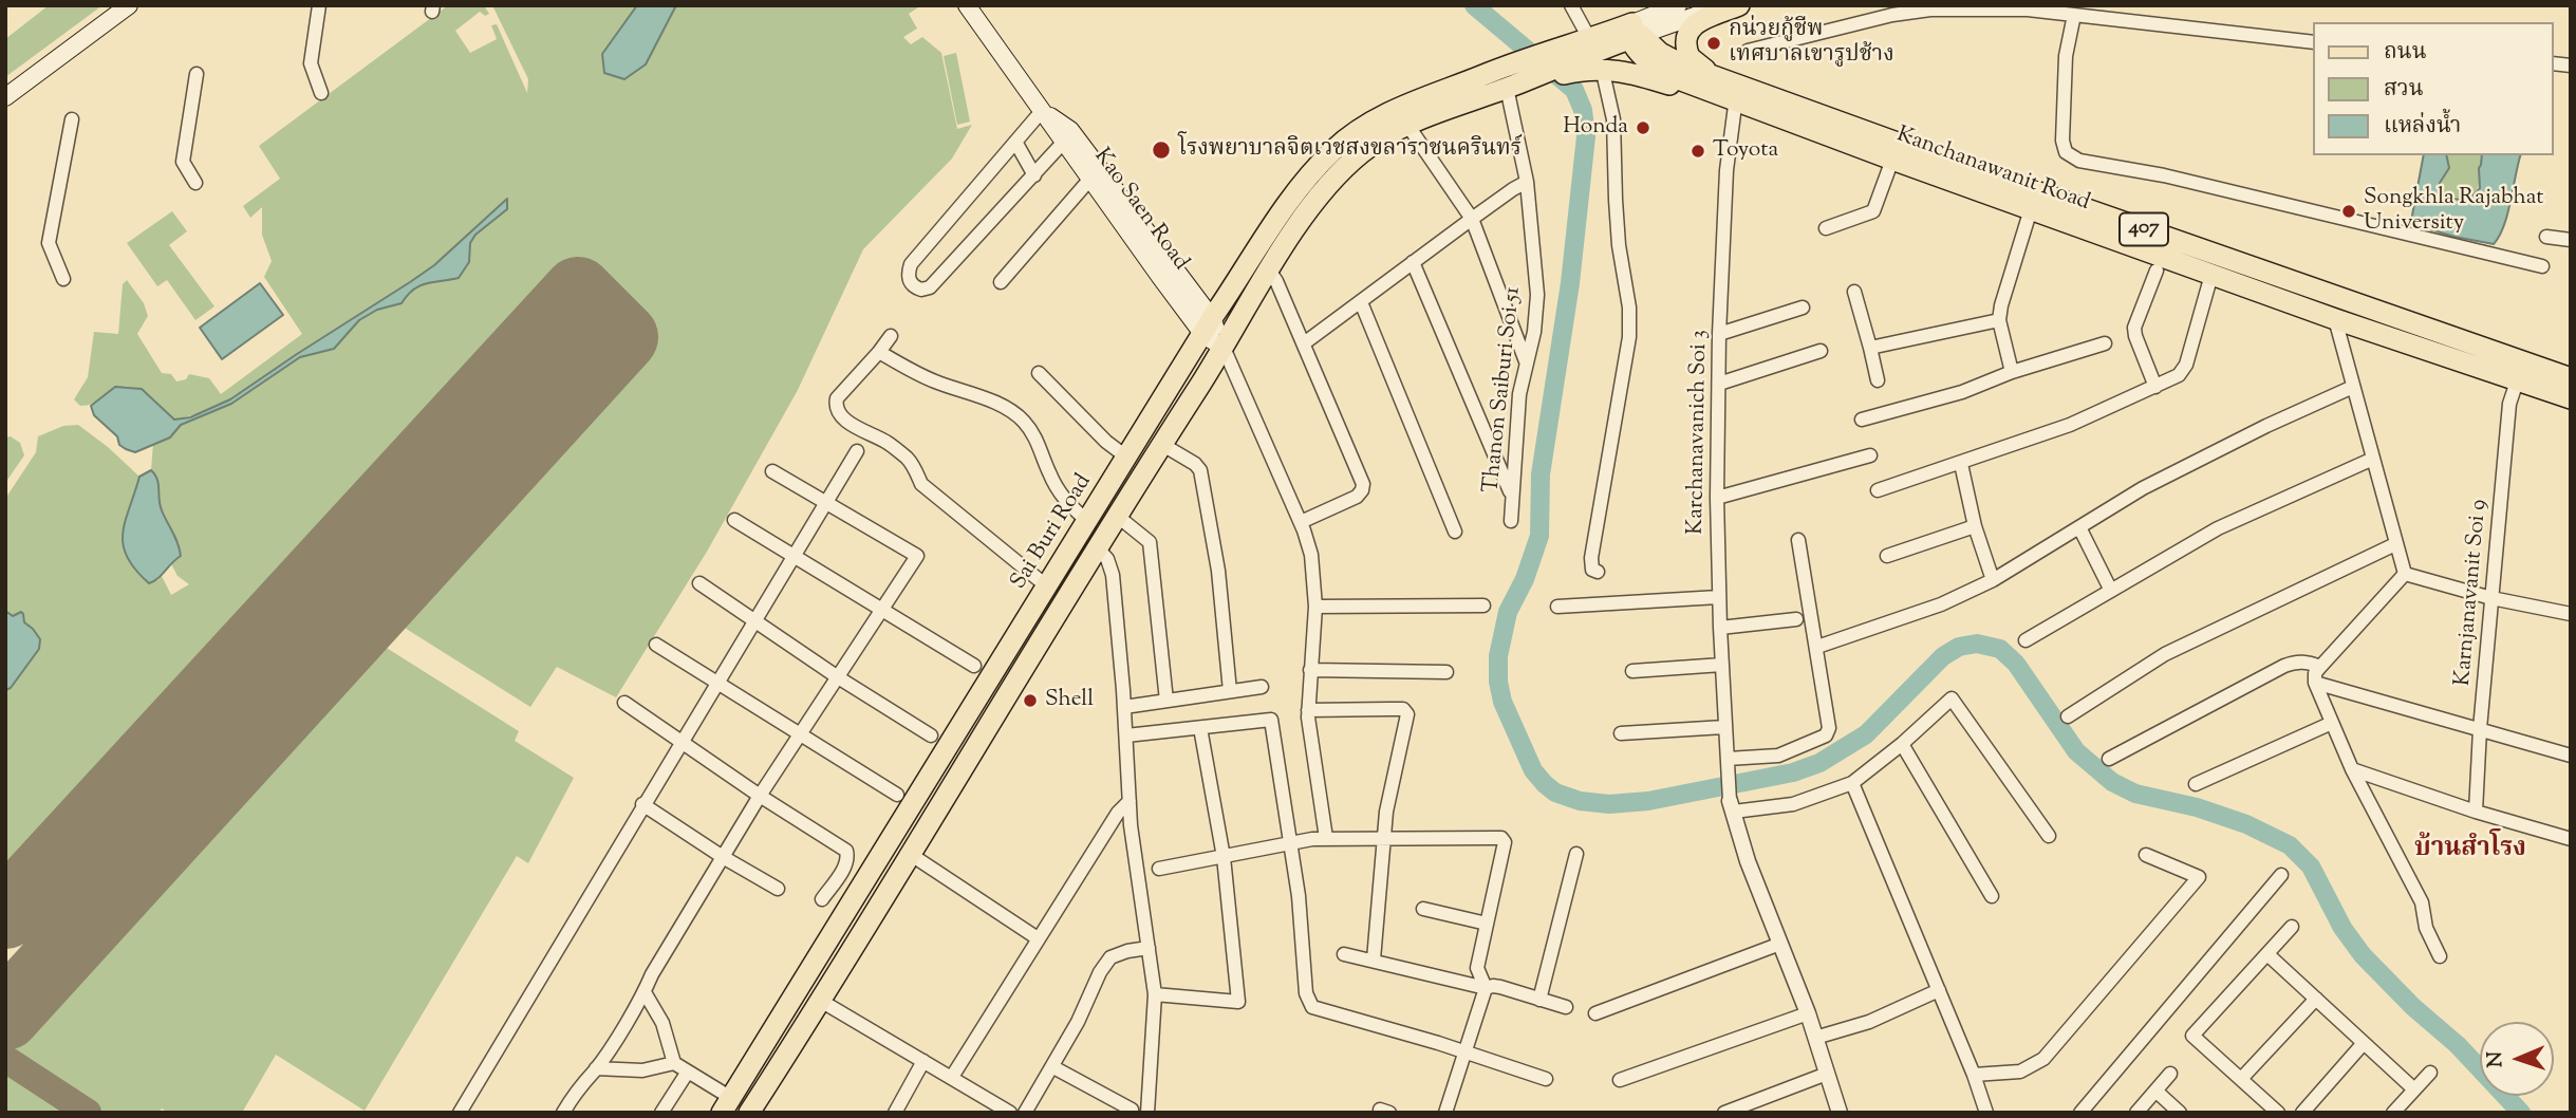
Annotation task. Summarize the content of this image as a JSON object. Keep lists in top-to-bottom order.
{
  "streets": {
    "main road": [
      "Kanchanawanit Road",
      "Kao Saen Road",
      "407",
      "Sai Buri Road"
    ],
    "street": ["Thanon Saiburi Soi 51", "Karchanavanich Soi 3", "Karnjanavanit Soi 9"]
  },
  "crossings": [
    ["Kanchanawanit Road", "Karnjanavanit Soi 9"],
    ["Kao Saen Road", "Sai Buri Road"],
    ["Thanon Saiburi Soi 51", "Sai Buri Road"]
  ],
  "districts": ["บ้านสำโรง"],
  "places": [
    "กน่วยกู้ชีพ เทศบาลเขารูปช้าง",
    "Honda",
    "โรงพยาบาลจิตเวชสงขลาราชนครินทร์",
    "Toyota",
    "Songkhla Rajabhat University",
    "Shell"
  ],
  "legend": ["ถนน", "สวน", "แหล่งน้ำ"],
  "north": "left"
}
